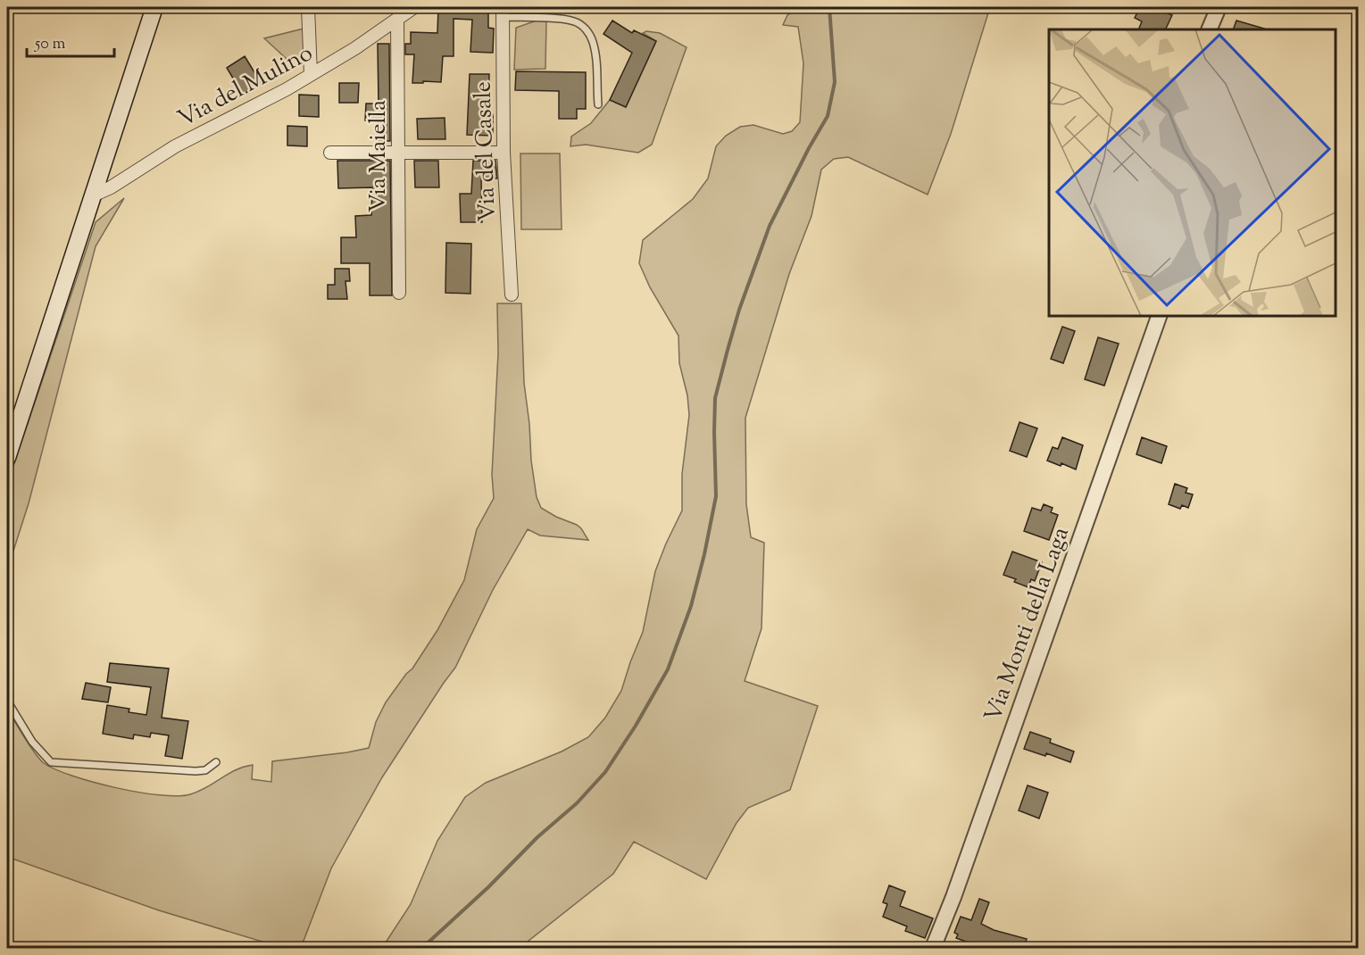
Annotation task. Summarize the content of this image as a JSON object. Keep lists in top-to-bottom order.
{
  "streets": {
    "street": [
      "Via del Mulino",
      "Via del Casale",
      "Via Maiella",
      "Via Monti della Laga"
    ]
  },
  "crossings": [
    ["Via del Mulino", "Via Maiella"]
  ],
  "scale_bar": "50 m"
}
